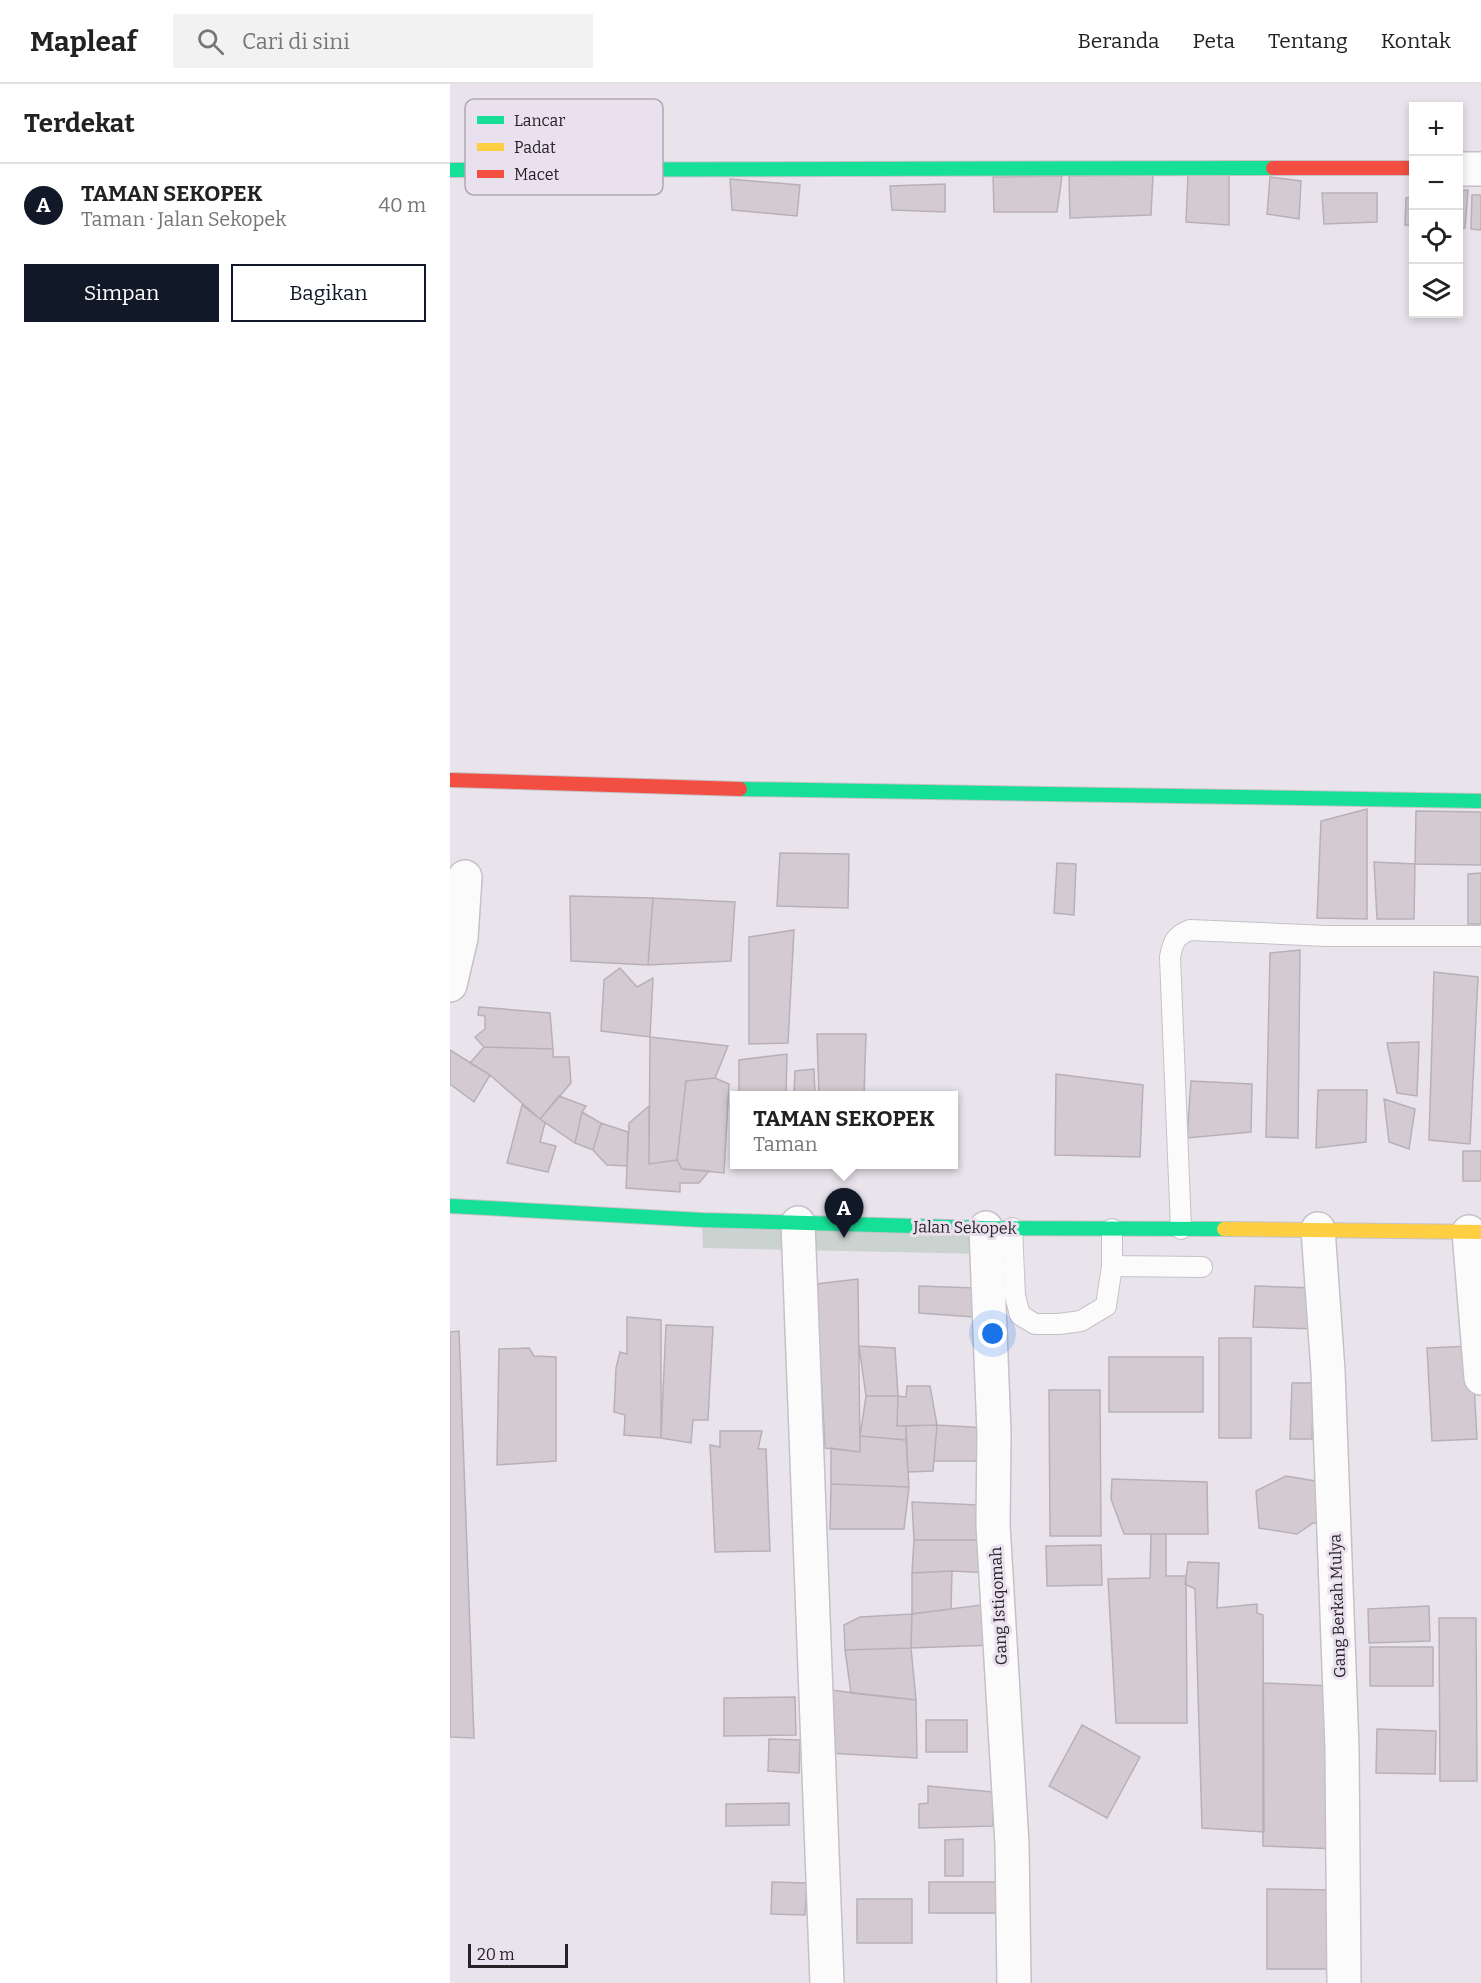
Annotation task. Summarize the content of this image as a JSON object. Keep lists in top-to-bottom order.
{
  "streets": {
    "street": ["Jalan Sekopek", "Gang Istiqomah", "Gang Berkah Mulya"]
  },
  "crossings": [
    ["Jalan Sekopek", "Gang Istiqomah"],
    ["Jalan Sekopek", "Gang Berkah Mulya"]
  ],
  "legend": ["Lancar", "Padat", "Macet"],
  "scale_bar": "20 m",
  "page": {
    "header": "Mapleaf",
    "search": "Cari di sini",
    "nav": [
      "Beranda",
      "Peta",
      "Tentang",
      "Kontak"
    ],
    "heading": "Terdekat",
    "map_buttons": ["+", "−"],
    "list": [
      {
        "mark": "A",
        "name": "TAMAN SEKOPEK",
        "note": "Taman · Jalan Sekopek",
        "value": "40 m"
      }
    ],
    "buttons": ["Simpan", "Bagikan"],
    "popup": ["TAMAN SEKOPEK", "Taman"],
    "pins": "A",
    "scale": "20 m"
  }
}
